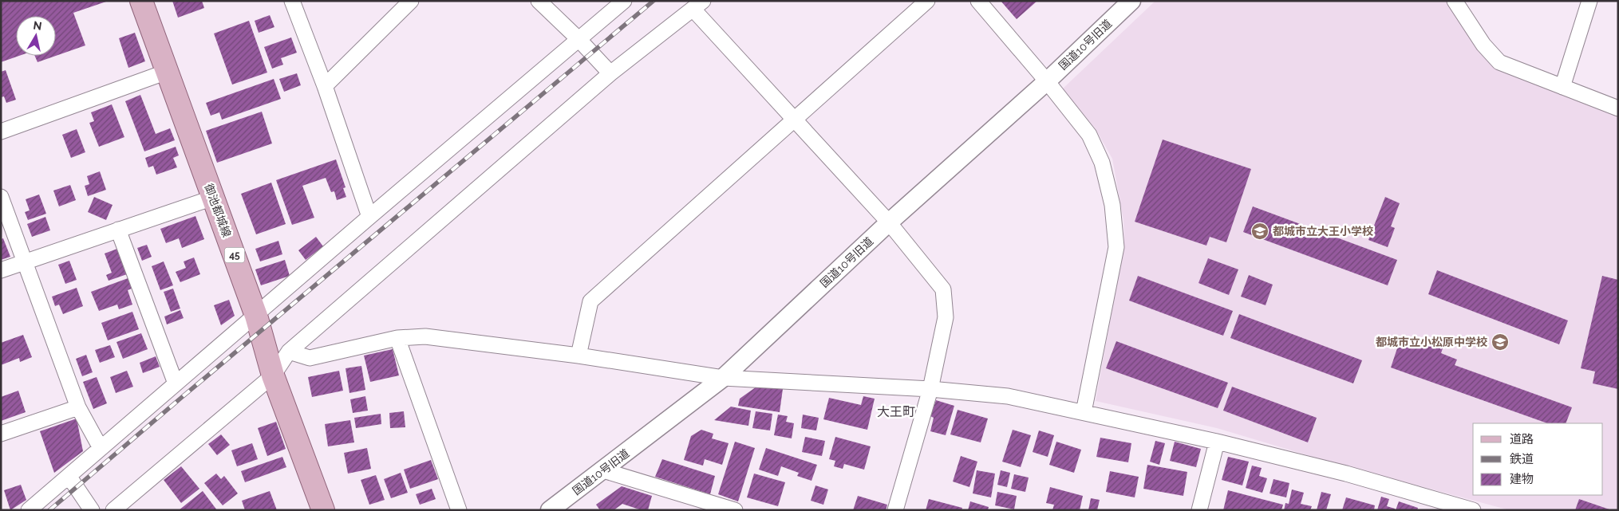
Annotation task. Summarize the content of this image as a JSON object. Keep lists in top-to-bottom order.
{
  "streets": {
    "main road": ["御池都城線", "45"],
    "street": ["国道10号旧道"]
  },
  "districts": ["大王町"],
  "places": {
    "school or university": ["都城市立大王小学校", "都城市立小松原中学校"]
  },
  "legend": ["道路", "鉄道", "建物"],
  "north": "top"
}
